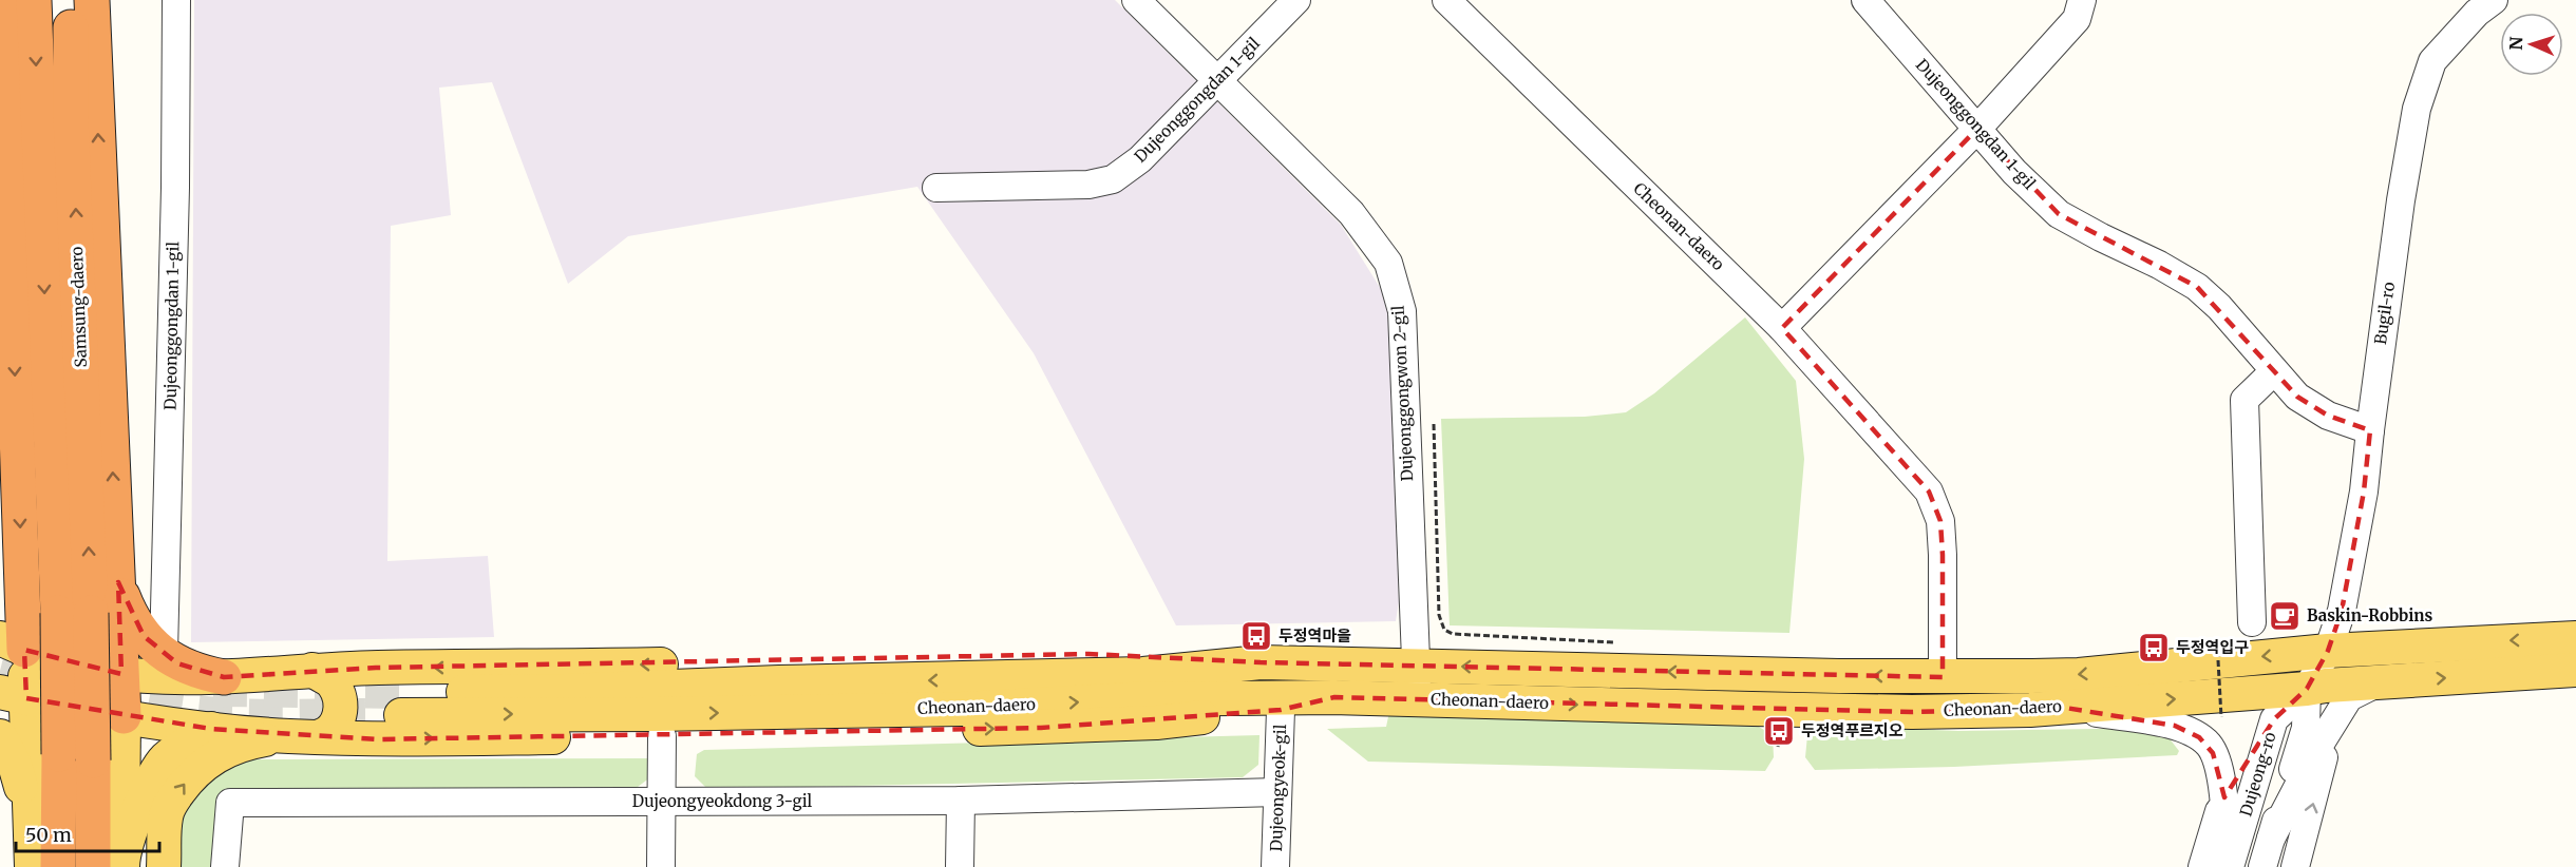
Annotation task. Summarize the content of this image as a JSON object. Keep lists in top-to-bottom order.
{
  "streets": {
    "highway": ["Samsung-daero"],
    "main road": ["Cheonan-daero"],
    "street": [
      "Dujeonggongdan 1-gil",
      "Bugil-ro",
      "Dujeonggongwon 2-gil",
      "Dujeong-ro",
      "Dujeongyeok-gil",
      "Dujeongyeokdong 3-gil"
    ]
  },
  "crossings": [
    ["Dujeonggongdan 1-gil", "Bugil-ro"],
    ["Dujeonggongdan 1-gil", "Dujeonggongwon 2-gil"],
    ["Cheonan-daero", "Bugil-ro"],
    ["Cheonan-daero", "Dujeonggongwon 2-gil"],
    ["Cheonan-daero", "Dujeong-ro"],
    ["Bugil-ro", "Dujeong-ro"],
    ["Dujeongyeok-gil", "Dujeongyeokdong 3-gil"]
  ],
  "places": {
    "cafe": ["Baskin-Robbins"],
    "bus stop": ["두정역마을", "두정역입구", "두정역푸르지오"]
  },
  "scale_bar": "50 m",
  "north": "left"
}
